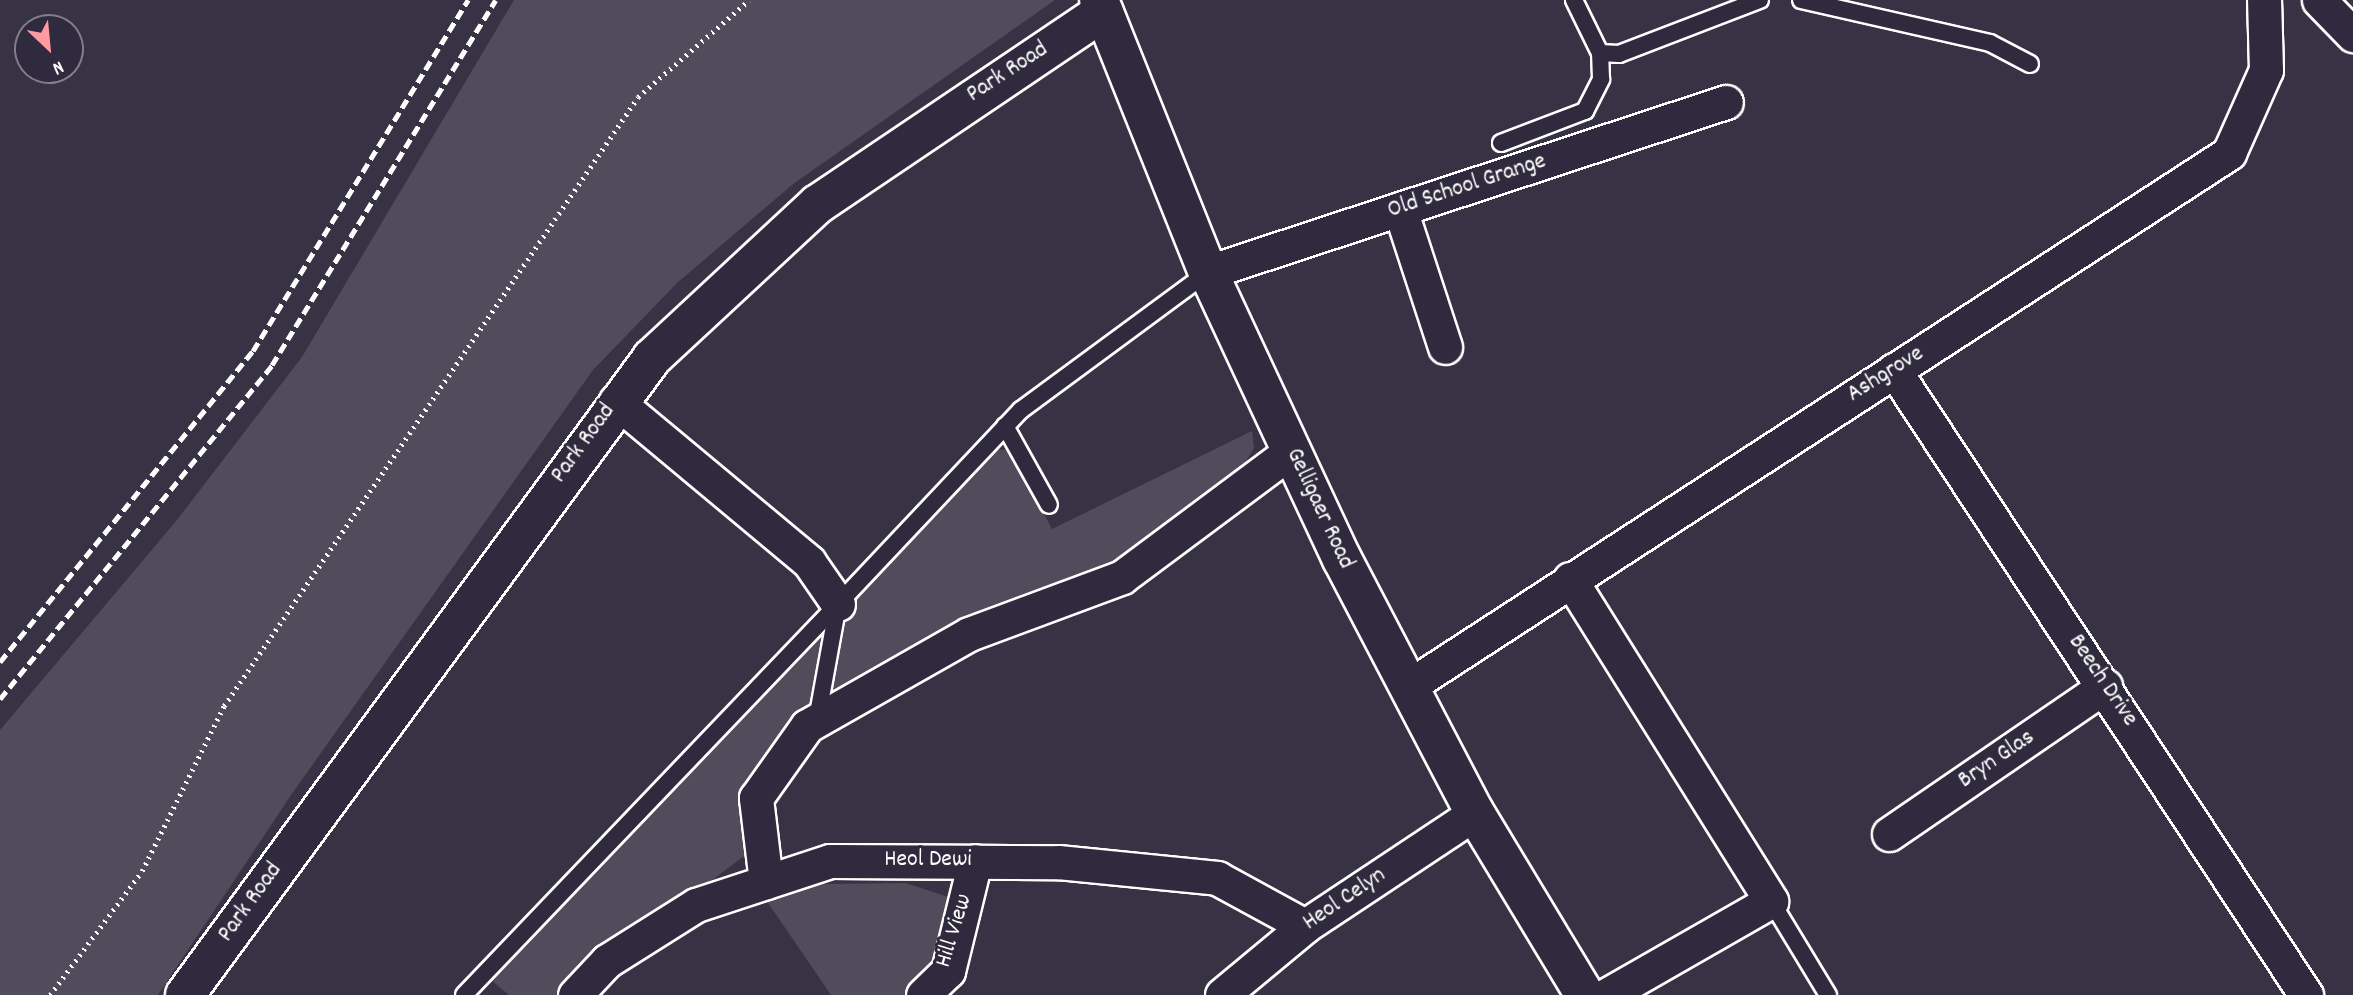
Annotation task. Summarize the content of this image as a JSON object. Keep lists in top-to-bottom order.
{
  "streets": {
    "street": [
      "Park Road",
      "Old School Grange",
      "Ashgrove",
      "Gelligaer Road",
      "Beech Drive",
      "Bryn Glas",
      "Heol Dewi",
      "Heol Celyn",
      "Hill View"
    ]
  },
  "crossings": [
    ["Park Road", "Gelligaer Road"],
    ["Old School Grange", "Gelligaer Road"],
    ["Ashgrove", "Gelligaer Road"],
    ["Ashgrove", "Beech Drive"],
    ["Gelligaer Road", "Heol Celyn"],
    ["Beech Drive", "Bryn Glas"],
    ["Heol Dewi", "Heol Celyn"],
    ["Heol Dewi", "Hill View"]
  ],
  "north": "bottom right"
}
